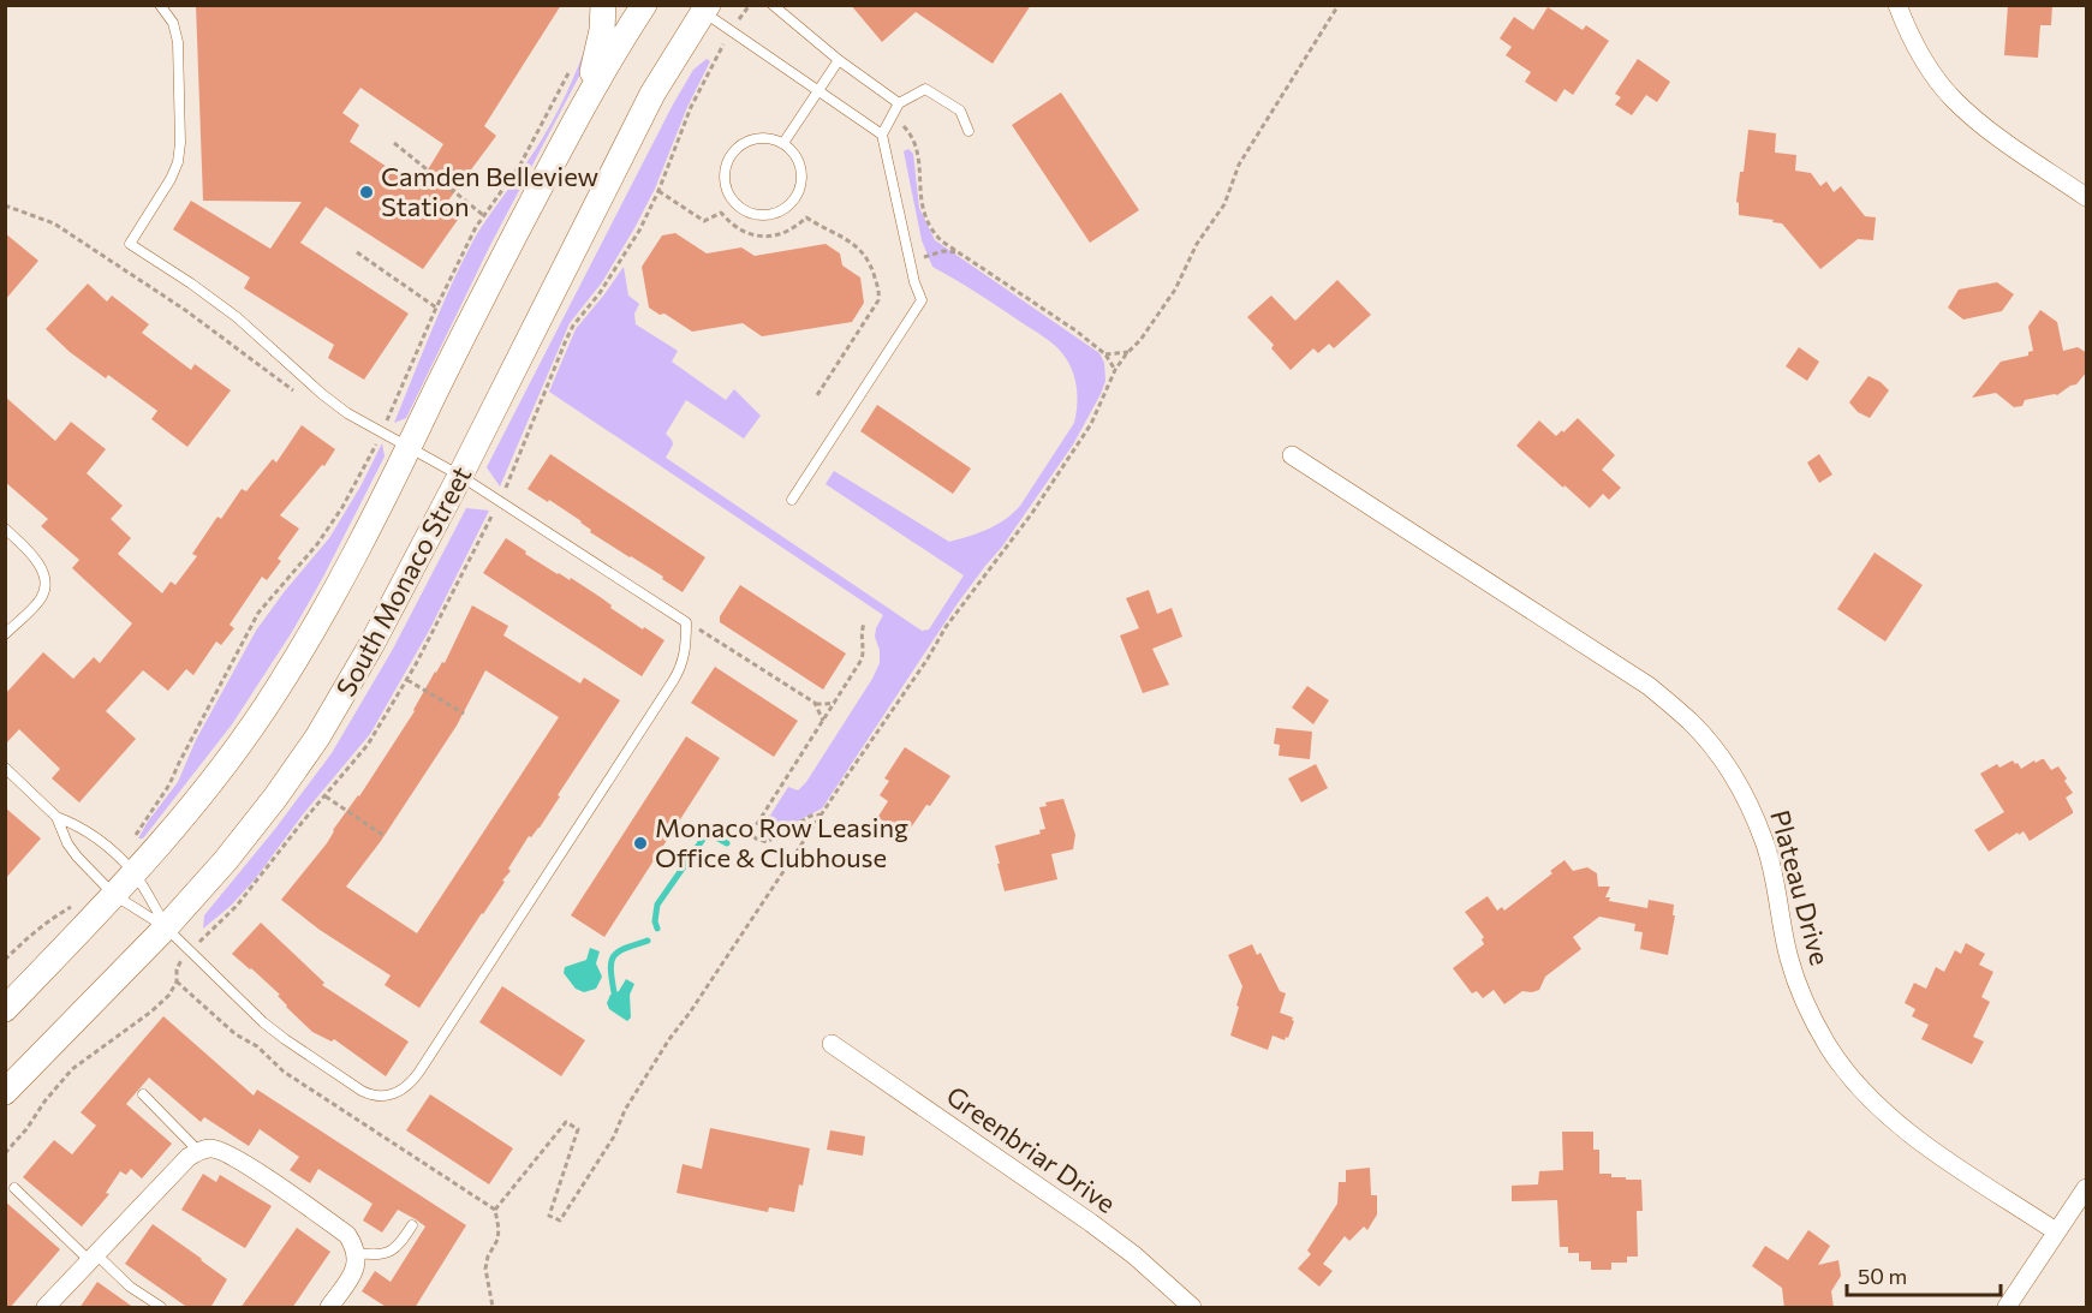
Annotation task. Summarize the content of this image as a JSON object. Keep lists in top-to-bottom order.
{
  "streets": {
    "main road": ["South Monaco Street"],
    "street": ["Plateau Drive", "Greenbriar Drive"]
  },
  "places": ["Camden Belleview Station", "Monaco Row Leasing Office & Clubhouse"],
  "scale_bar": "50 m"
}
